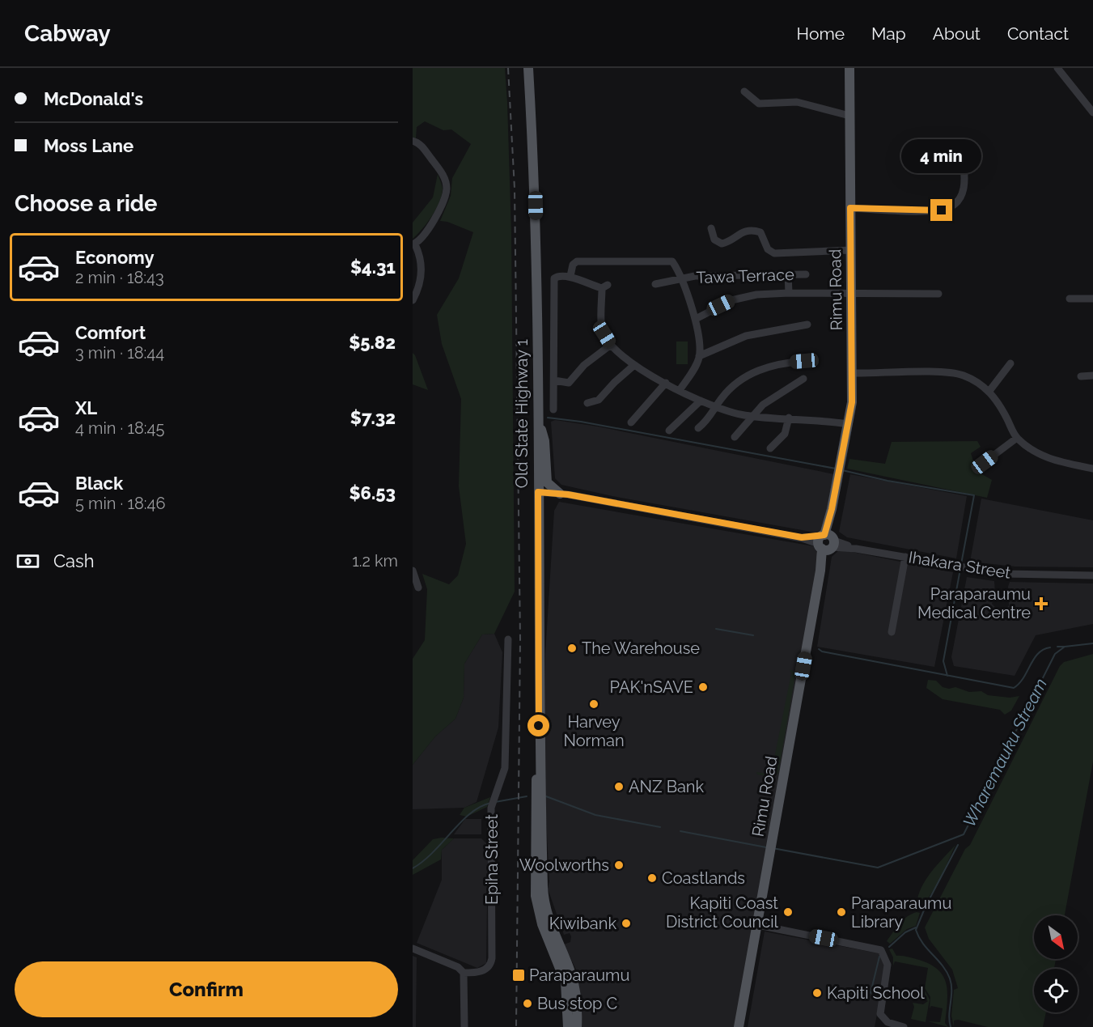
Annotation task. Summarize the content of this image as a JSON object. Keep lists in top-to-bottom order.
{
  "streets": {
    "main road": ["Rimu Road", "Old State Highway 1"],
    "street": ["Tawa Terrace", "Ihakara Street", "Epiha Street"]
  },
  "crossings": [
    ["Rimu Road", "Ihakara Street"],
    ["Old State Highway 1", "Ihakara Street"]
  ],
  "water": ["Wharemauku Stream"],
  "places": {
    "health": ["Paraparaumu Medical Centre"],
    "other": [
      "The Warehouse",
      "PAK'nSAVE",
      "Harvey Norman",
      "ANZ Bank",
      "Woolworths",
      "Coastlands",
      "Kapiti Coast District Council",
      "Paraparaumu Library",
      "Kiwibank",
      "Kapiti School",
      "Bus stop C"
    ],
    "transit": ["Paraparaumu"]
  },
  "north": "bottom right",
  "page": {
    "header": "Cabway",
    "nav": [
      "Home",
      "Map",
      "About",
      "Contact"
    ],
    "banner": ["McDonald's", "Moss Lane"],
    "bubble": "4 min",
    "heading": "Choose a ride",
    "list": [
      {
        "name": "Economy",
        "note": "2 min · 18:43",
        "value": "$4.31"
      },
      {
        "name": "Comfort",
        "note": "3 min · 18:44",
        "value": "$5.82"
      },
      {
        "name": "XL",
        "note": "4 min · 18:45",
        "value": "$7.32"
      },
      {
        "name": "Black",
        "note": "5 min · 18:46",
        "value": "$6.53"
      }
    ],
    "pay": ["Cash", "1.2 km"],
    "buttons": "Confirm"
  }
}
